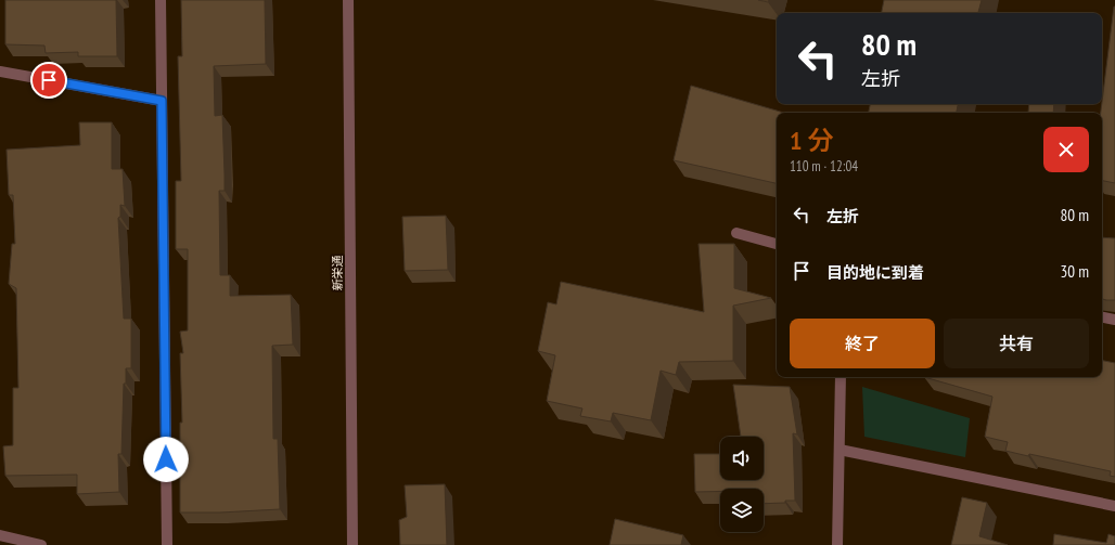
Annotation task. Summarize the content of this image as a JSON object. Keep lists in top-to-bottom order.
{
  "streets": {
    "street": ["新栄通"]
  },
  "page": {
    "turn": ["80 m", "左折"],
    "heading": ["1 分", "110 m · 12:04"],
    "list": [
      {
        "name": "左折",
        "value": "80 m"
      },
      {
        "name": "目的地に到着",
        "value": "30 m"
      }
    ],
    "buttons": ["終了", "共有"]
  }
}
